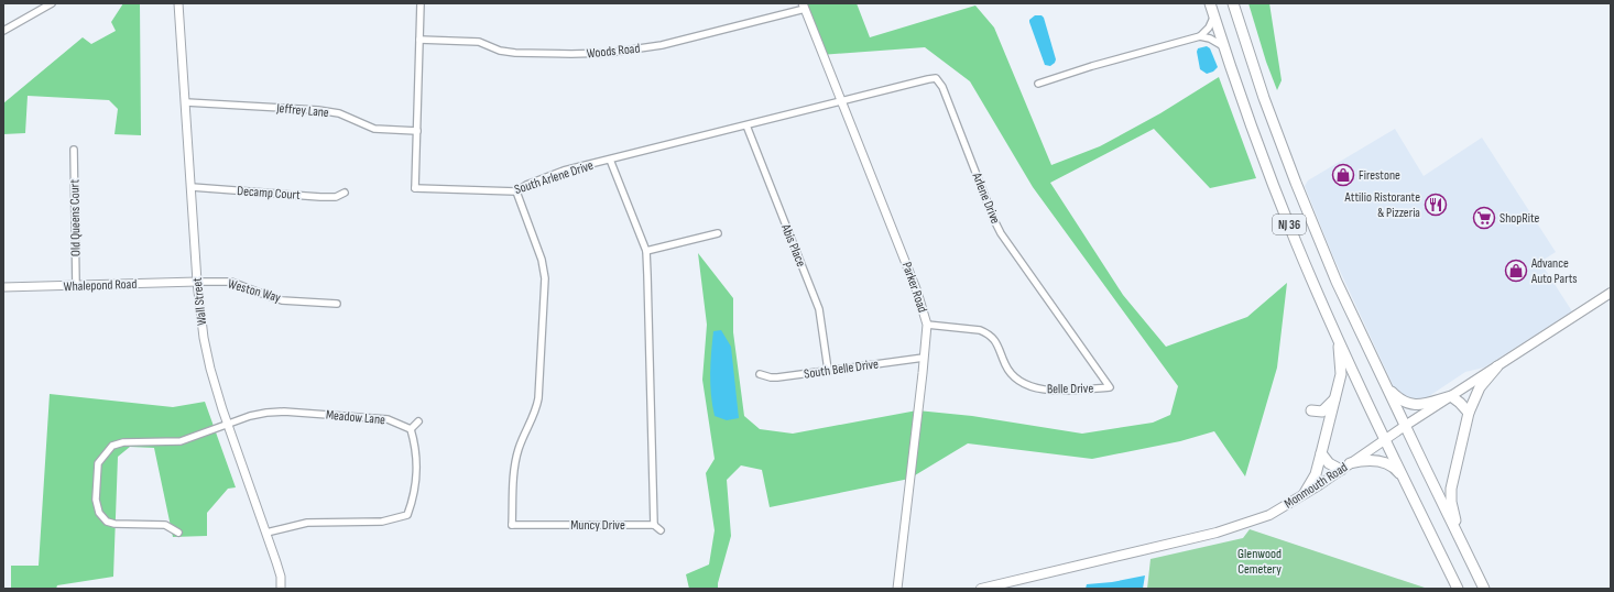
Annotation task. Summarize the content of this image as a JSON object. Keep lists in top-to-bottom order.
{
  "streets": {
    "highway": ["NJ 36"],
    "main road": ["Monmouth Road"],
    "street": [
      "Woods Road",
      "Jeffrey Lane",
      "South Arlene Drive",
      "Decamp Court",
      "Arlene Drive",
      "Old Queens Court",
      "Abis Place",
      "Whalepond Road",
      "Parker Road",
      "Weston Way",
      "Wall Street",
      "South Belle Drive",
      "Belle Drive",
      "Meadow Lane",
      "Muncy Drive"
    ]
  },
  "crossings": [
    ["Woods Road", "Parker Road"],
    ["Jeffrey Lane", "Wall Street"],
    ["South Arlene Drive", "Arlene Drive"],
    ["South Arlene Drive", "Abis Place"],
    ["South Arlene Drive", "Parker Road"],
    ["Decamp Court", "Wall Street"],
    ["Arlene Drive", "Parker Road"],
    ["Arlene Drive", "Belle Drive"],
    ["Old Queens Court", "Whalepond Road"],
    ["NJ 36", "Monmouth Road"],
    ["Abis Place", "South Belle Drive"],
    ["Whalepond Road", "Weston Way"],
    ["Whalepond Road", "Wall Street"],
    ["Parker Road", "South Belle Drive"],
    ["Parker Road", "Belle Drive"],
    ["Weston Way", "Wall Street"],
    ["Wall Street", "Meadow Lane"]
  ],
  "parks": ["Glenwood Cemetery"],
  "places": {
    "shop": ["Firestone", "Advance Auto Parts"],
    "restaurant": ["Attilio Ristorante & Pizzeria"],
    "supermarket": ["ShopRite"]
  }
}
